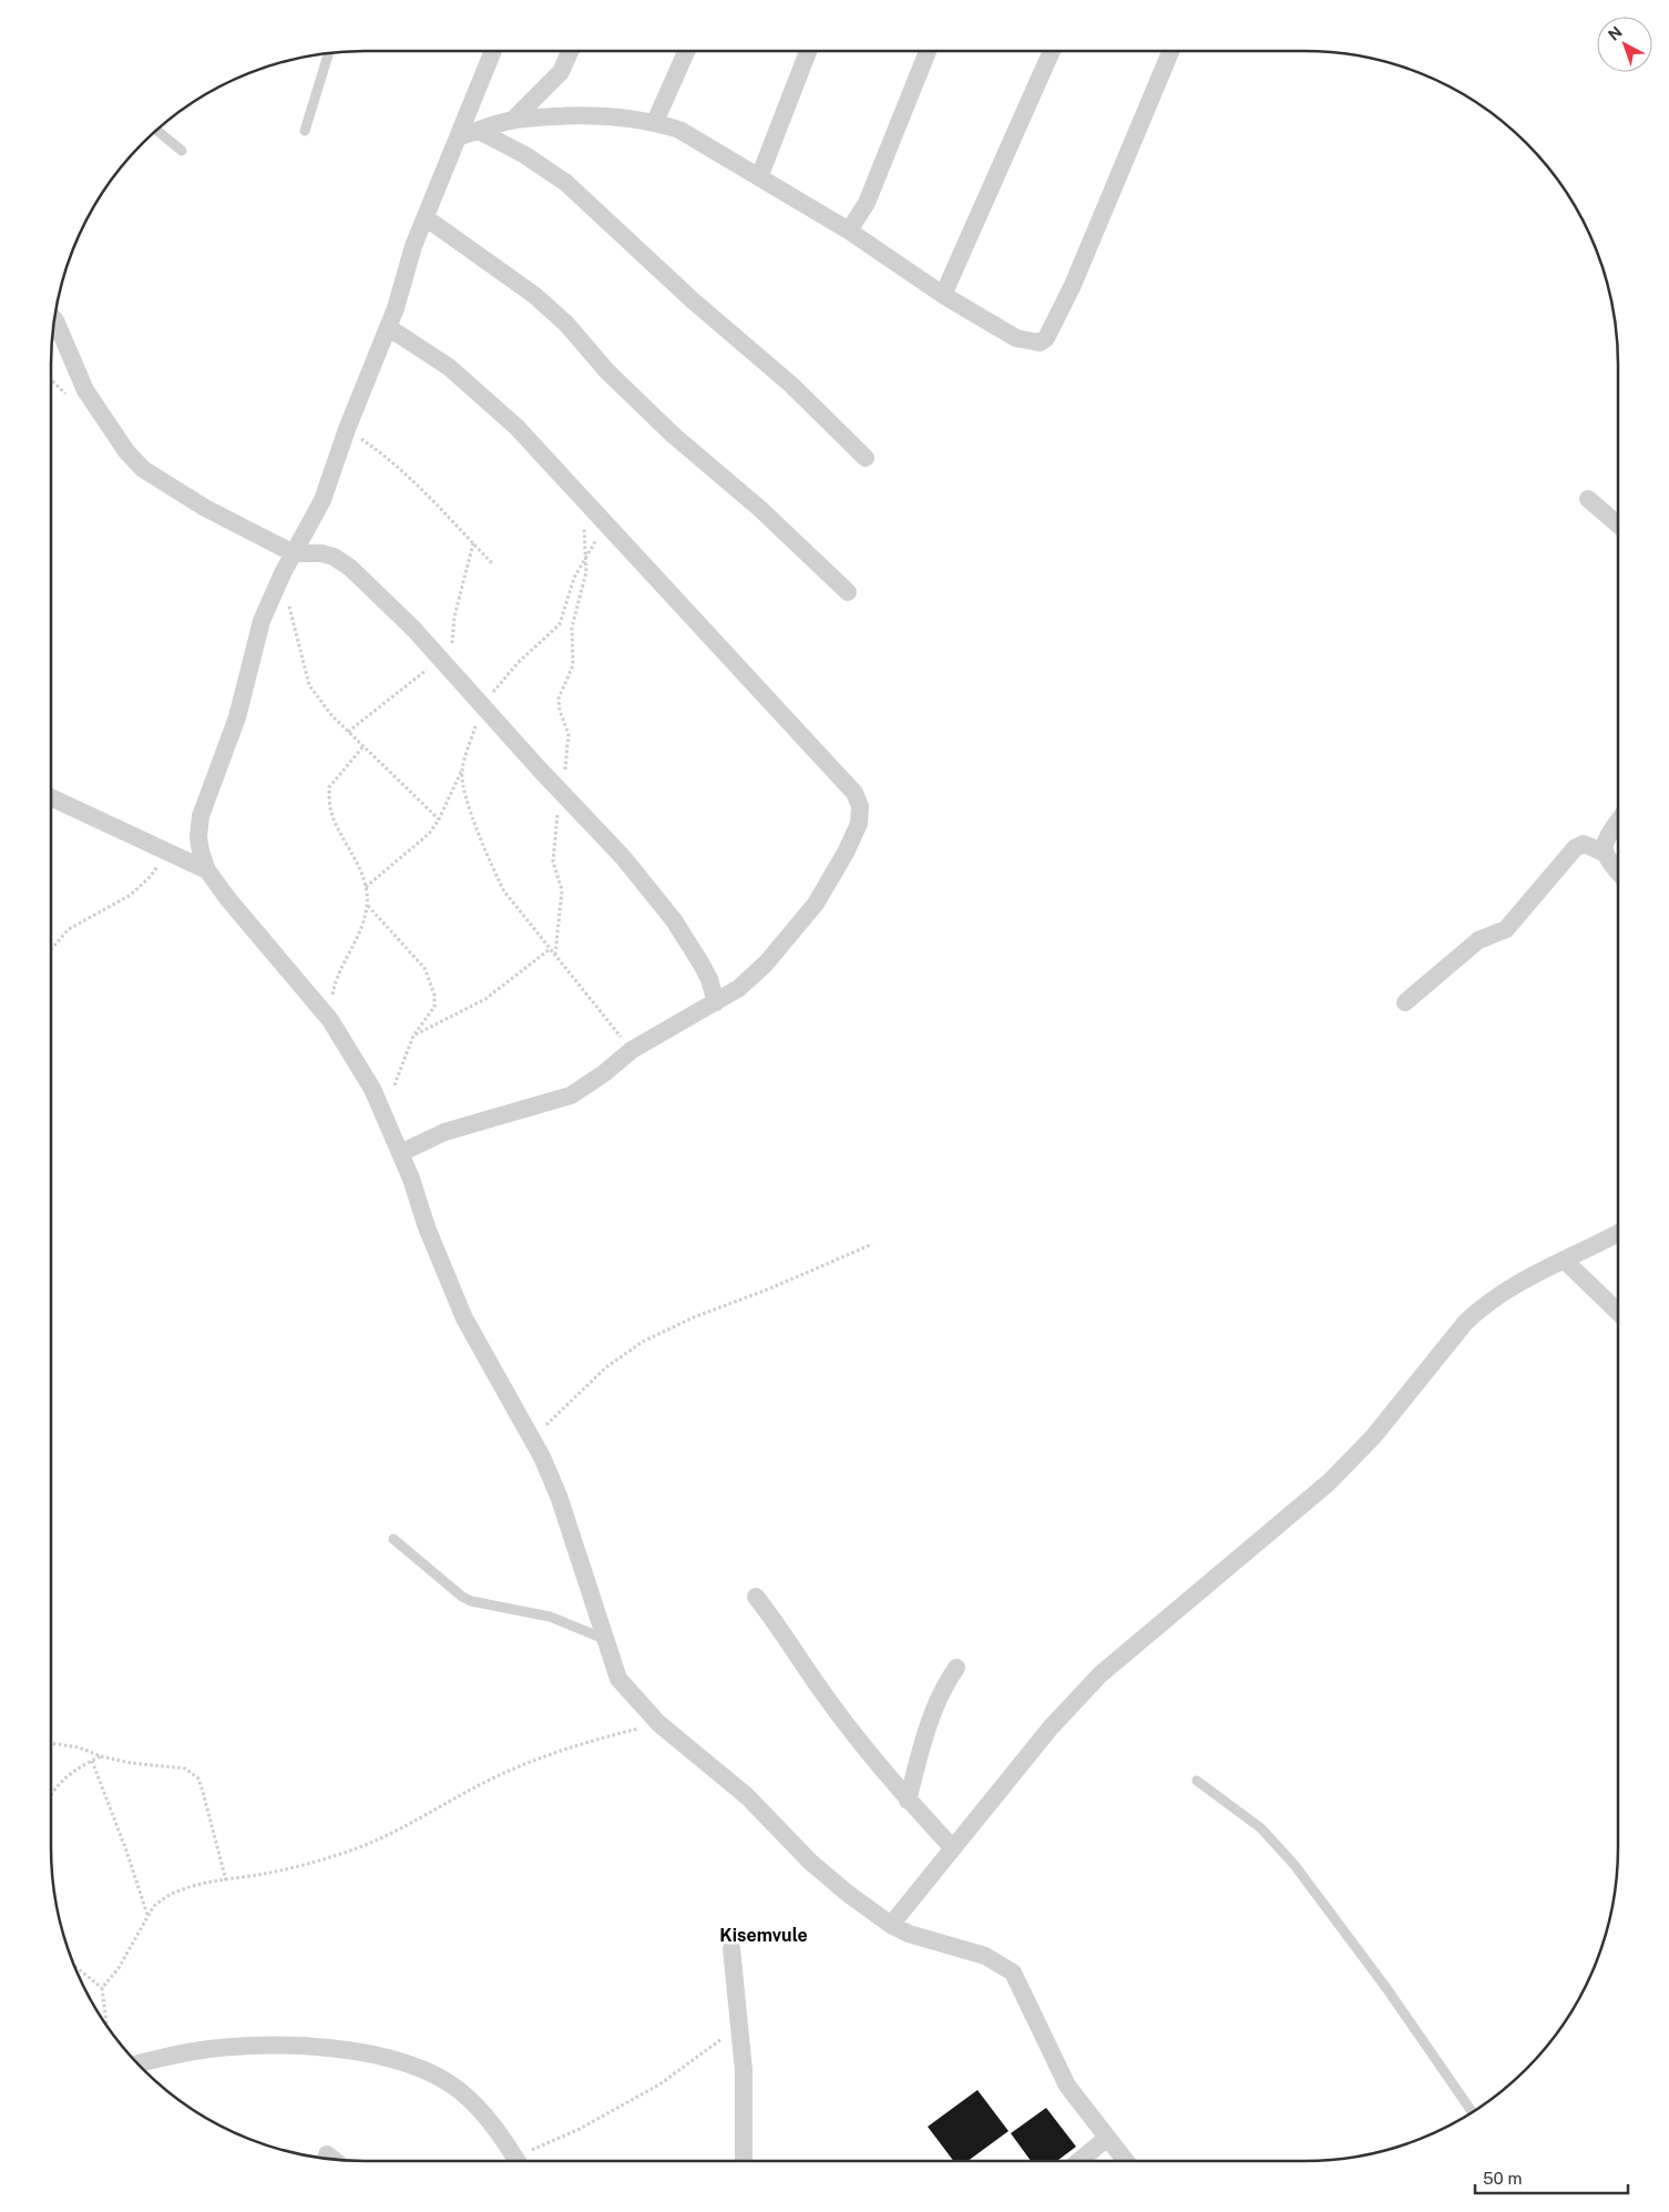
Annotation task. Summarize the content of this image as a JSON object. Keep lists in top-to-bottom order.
{
  "districts": ["Kisemvule"],
  "scale_bar": "50 m",
  "north": "top left"
}
